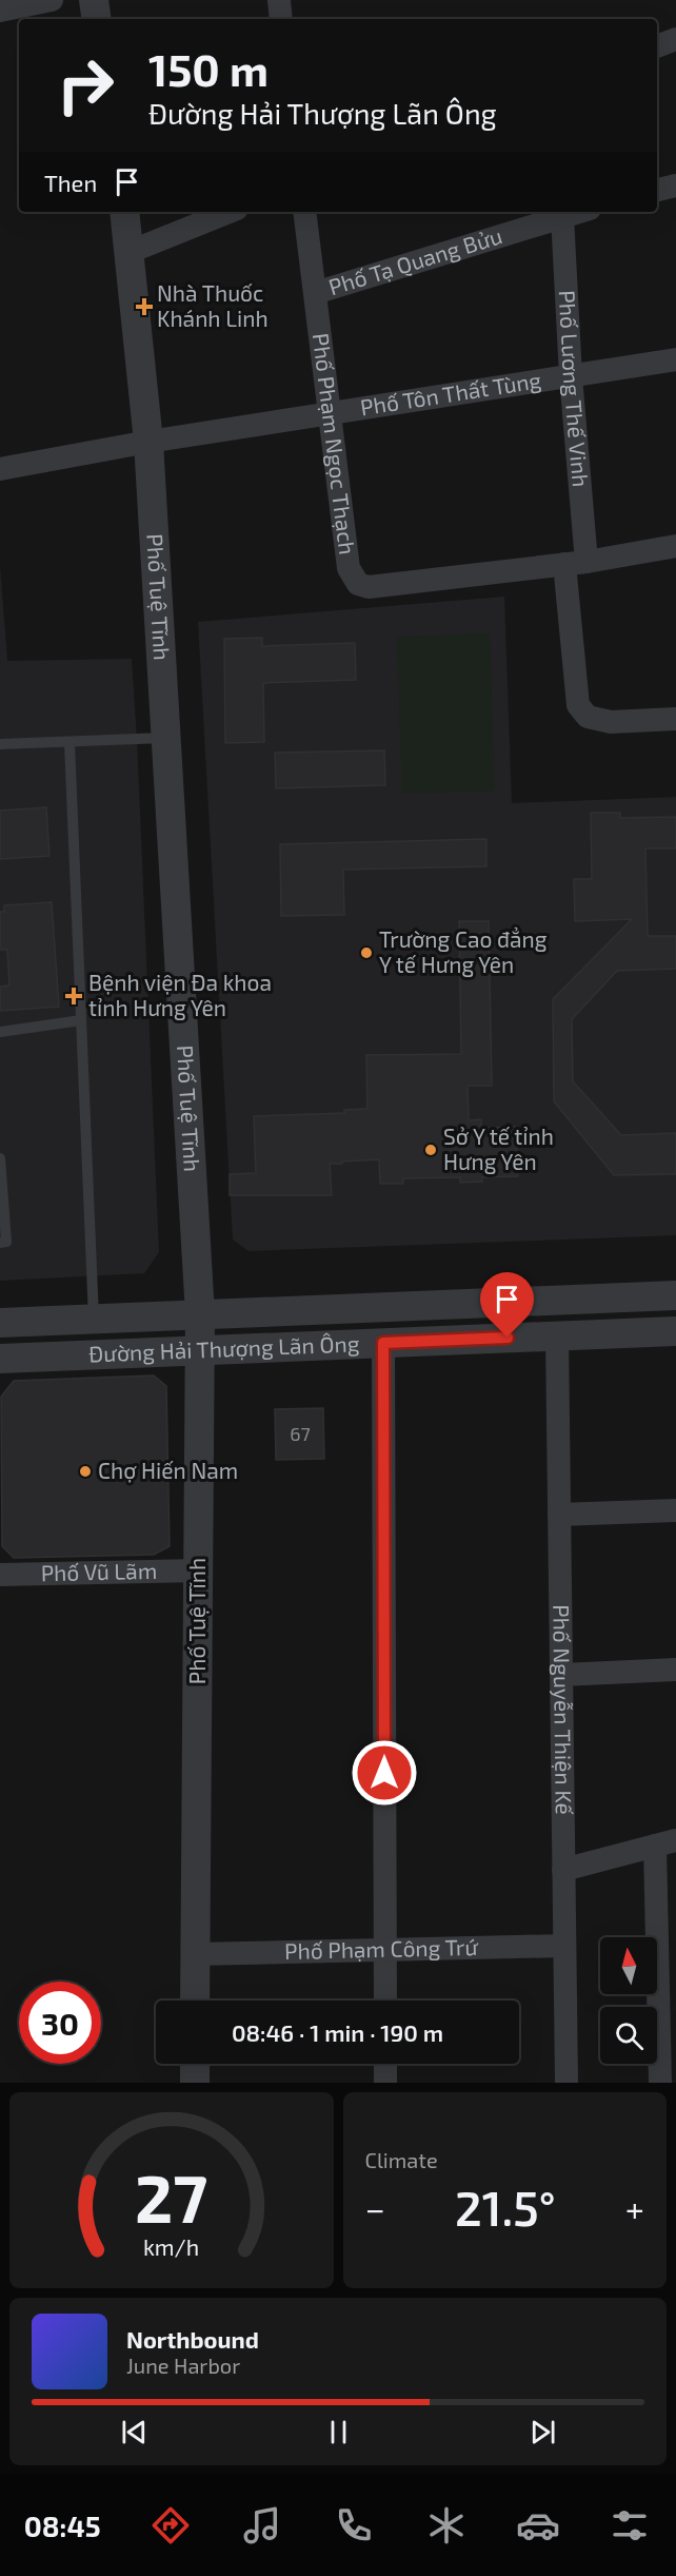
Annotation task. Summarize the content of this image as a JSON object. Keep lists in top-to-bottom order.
{
  "streets": {
    "street": [
      "Phố Tạ Quang Bửu",
      "Phố Lương Thế Vinh",
      "Phố Tôn Thất Tùng",
      "Phố Phạm Ngọc Thạch",
      "Phố Tuệ Tĩnh",
      "Đường Hải Thượng Lãn Ông",
      "Phố Vũ Lãm",
      "Phố Nguyễn Thiện Kế",
      "Phố Phạm Công Trứ"
    ]
  },
  "crossings": [
    ["Phố Tạ Quang Bửu", "Phố Lương Thế Vinh"],
    ["Phố Tạ Quang Bửu", "Phố Phạm Ngọc Thạch"],
    ["Phố Lương Thế Vinh", "Phố Tôn Thất Tùng"],
    ["Phố Lương Thế Vinh", "Phố Phạm Ngọc Thạch"],
    ["Phố Tôn Thất Tùng", "Phố Phạm Ngọc Thạch"],
    ["Phố Tôn Thất Tùng", "Phố Tuệ Tĩnh"],
    ["Phố Tuệ Tĩnh", "Đường Hải Thượng Lãn Ông"],
    ["Phố Tuệ Tĩnh", "Phố Vũ Lãm"],
    ["Phố Tuệ Tĩnh", "Phố Phạm Công Trứ"],
    ["Đường Hải Thượng Lãn Ông", "Phố Nguyễn Thiện Kế"],
    ["Phố Nguyễn Thiện Kế", "Phố Phạm Công Trứ"]
  ],
  "places": {
    "health": ["Nhà Thuốc Khánh Linh", "Bệnh viện Đa khoa tỉnh Hưng Yên"],
    "other": ["Trường Cao đẳng Y tế Hưng Yên", "Sở Y tế tỉnh Hưng Yên", "Chợ Hiến Nam"]
  },
  "house_numbers": ["67"],
  "north": "top",
  "page": {
    "turn": ["150 m", "Đường Hải Thượng Lãn Ông"],
    "then": "Then",
    "limit": "30",
    "trip": "08:46 · 1 min · 190 m",
    "tile": "Climate",
    "heat": ["−", "21.5°", "+"],
    "song": ["Northbound", "June Harbor"],
    "tabs": "08:45",
    "gauge": ["27", "km/h"]
  }
}
